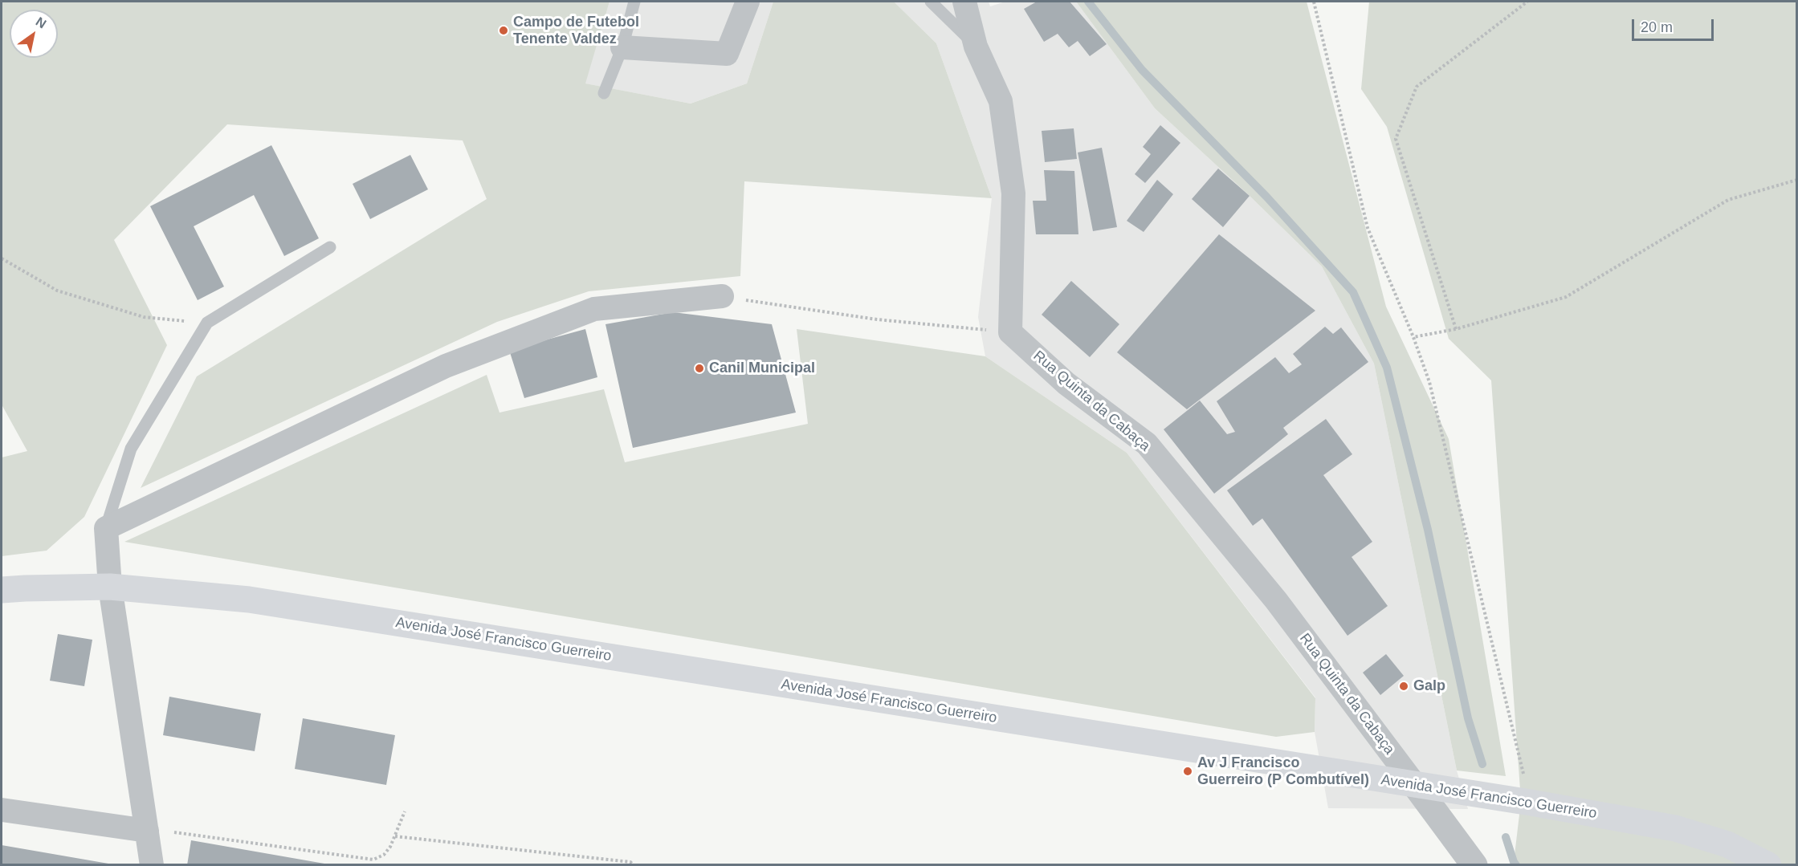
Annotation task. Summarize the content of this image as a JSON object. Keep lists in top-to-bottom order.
{
  "streets": {
    "main road": ["Avenida José Francisco Guerreiro"],
    "street": ["Rua Quinta da Cabaça"]
  },
  "crossings": [
    ["Rua Quinta da Cabaça", "Avenida José Francisco Guerreiro"]
  ],
  "places": [
    "Campo de Futebol Tenente Valdez",
    "Canil Municipal",
    "Galp",
    "Av J Francisco Guerreiro (P Combutível)"
  ],
  "scale_bar": "20 m",
  "north": "top right"
}
